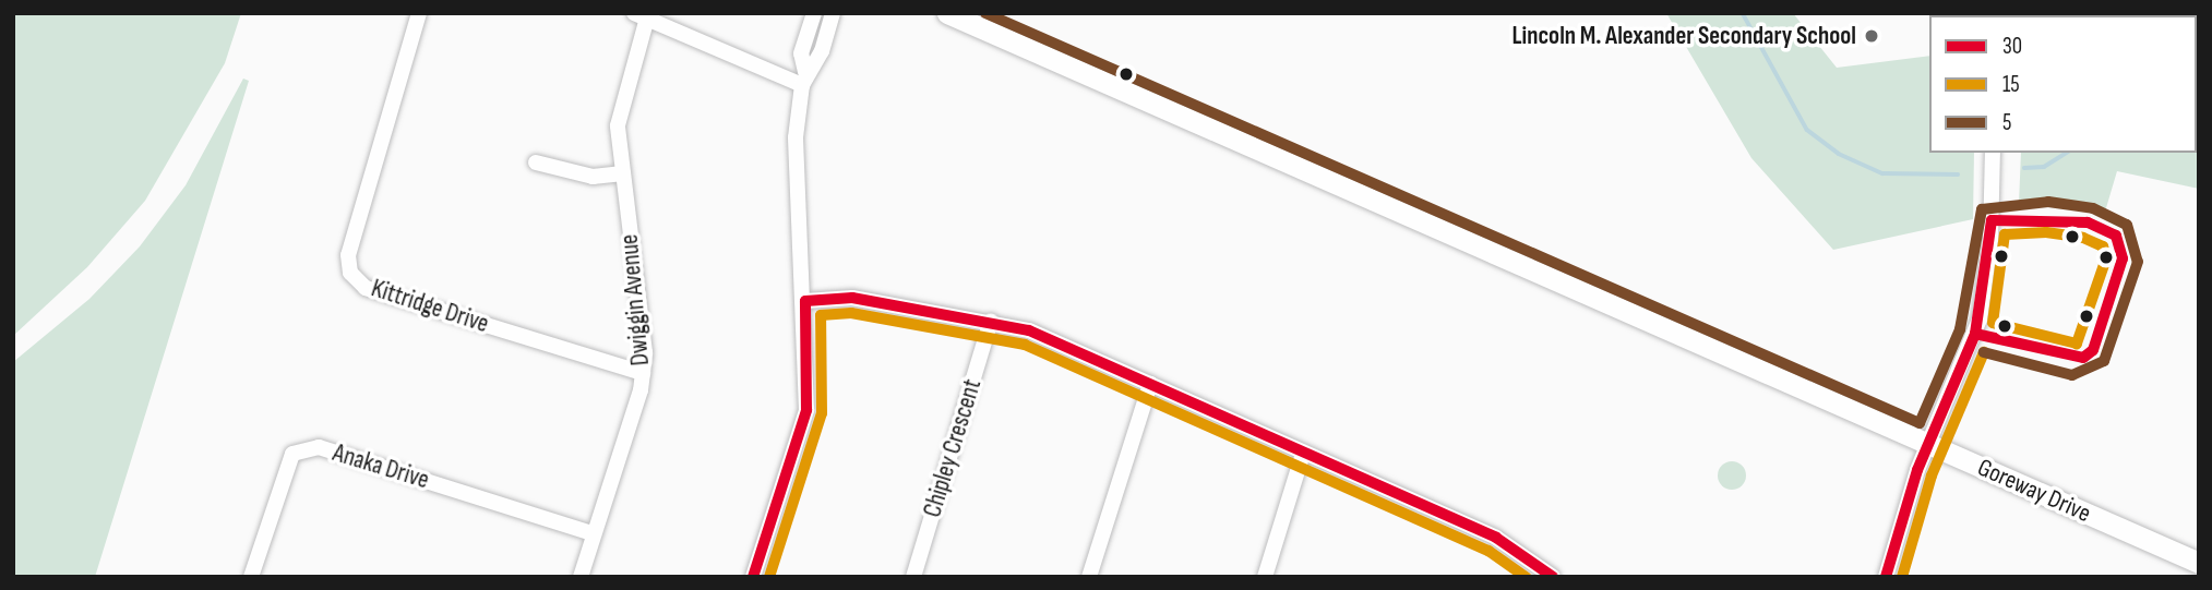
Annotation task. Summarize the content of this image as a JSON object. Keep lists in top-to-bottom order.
{
  "streets": {
    "main road": ["Goreway Drive"],
    "street": [
      "Dwiggin Avenue",
      "Kittridge Drive",
      "Chipley Crescent",
      "Anaka Drive"
    ]
  },
  "crossings": [
    ["Dwiggin Avenue", "Kittridge Drive"],
    ["Dwiggin Avenue", "Anaka Drive"]
  ],
  "places": ["Lincoln M. Alexander Secondary School"],
  "lines": ["transit line 5", "transit line 30", "transit line 15"],
  "legend": ["30", "15", "5"]
}
